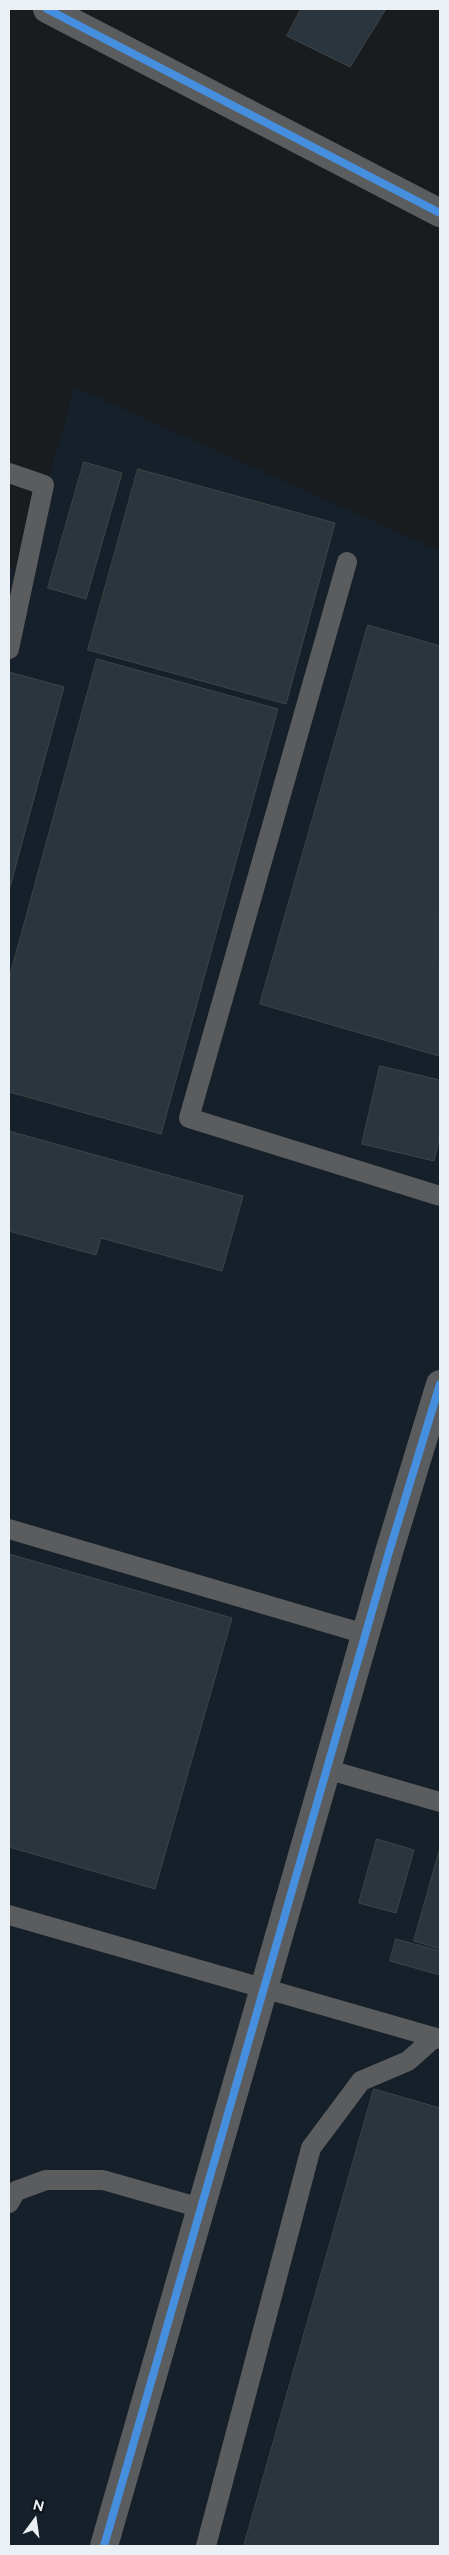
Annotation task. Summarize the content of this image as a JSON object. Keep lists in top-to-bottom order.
{
  "north": "top"
}
